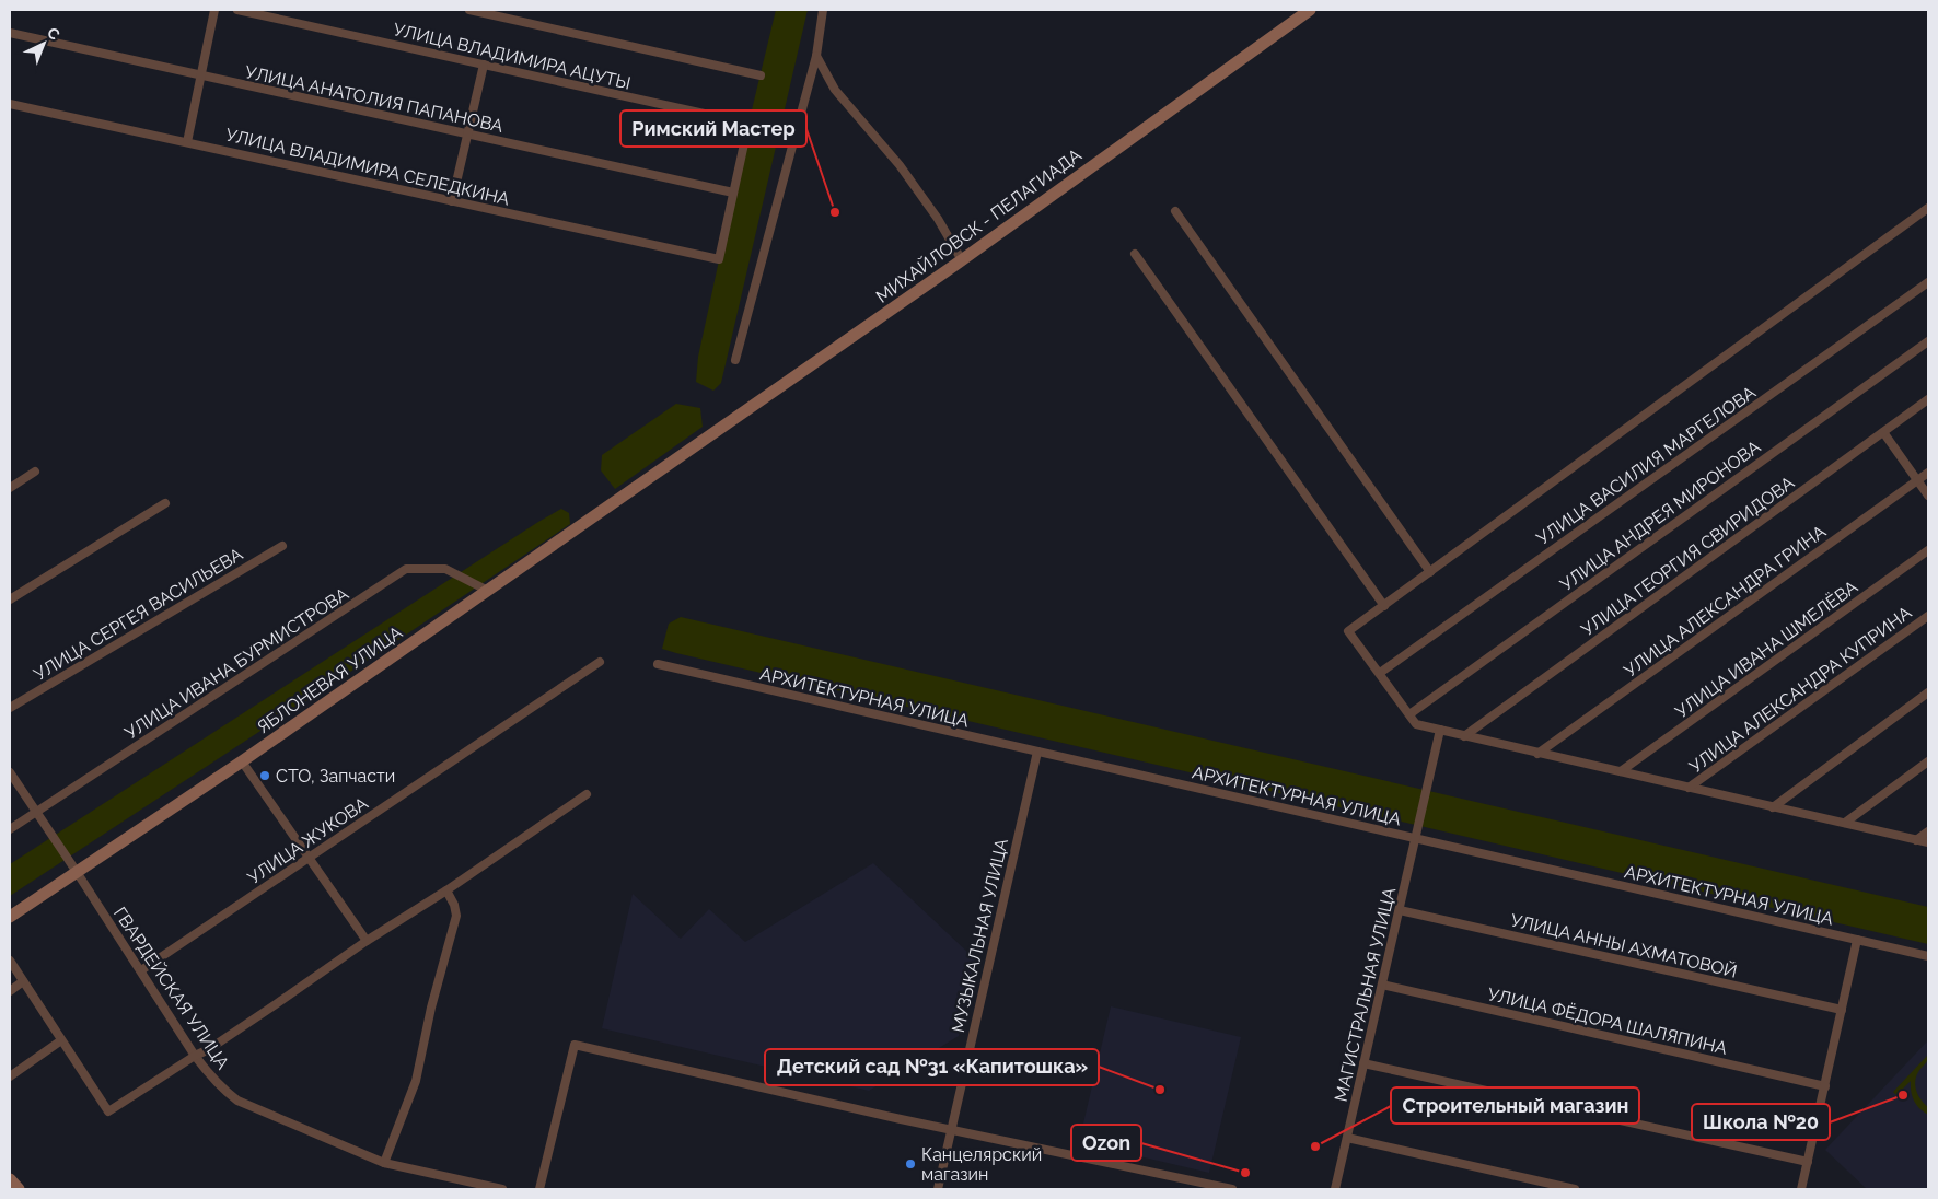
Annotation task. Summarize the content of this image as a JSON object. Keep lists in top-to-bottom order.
{
  "streets": {
    "street": [
      "УЛИЦА ВЛАДИМИРА АЦУТЫ",
      "УЛИЦА АНАТОЛИЯ ПАПАНОВА",
      "УЛИЦА ВЛАДИМИРА СЕЛЕДКИНА",
      "МИХАЙЛОВСК - ПЕЛАГИАДА",
      "УЛИЦА ВАСИЛИЯ МАРГЕЛОВА",
      "УЛИЦА АНДРЕЯ МИРОНОВА",
      "УЛИЦА ГЕОРГИЯ СВИРИДОВА",
      "УЛИЦА АЛЕКСАНДРА ГРИНА",
      "УЛИЦА СЕРГЕЯ ВАСИЛЬЕВА",
      "УЛИЦА ИВАНА ШМЕЛЁВА",
      "УЛИЦА ИВАНА БУРМИСТРОВА",
      "ЯБЛОНЕВАЯ УЛИЦА",
      "УЛИЦА АЛЕКСАНДРА КУПРИНА",
      "АРХИТЕКТУРНАЯ УЛИЦА",
      "УЛИЦА ЖУКОВА",
      "МУЗЫКАЛЬНАЯ УЛИЦА",
      "УЛИЦА АННЫ АХМАТОВОЙ",
      "ГВАРДЕЙСКАЯ УЛИЦА",
      "МАГИСТРАЛЬНАЯ УЛИЦА",
      "УЛИЦА ФЁДОРА ШАЛЯПИНА"
    ]
  },
  "crossings": [
    ["УЛИЦА ВЛАДИМИРА АЦУТЫ", "УЛИЦА АНАТОЛИЯ ПАПАНОВА"],
    ["УЛИЦА ВЛАДИМИРА АЦУТЫ", "УЛИЦА ВЛАДИМИРА СЕЛЕДКИНА"],
    ["УЛИЦА АНАТОЛИЯ ПАПАНОВА", "УЛИЦА ВЛАДИМИРА СЕЛЕДКИНА"],
    ["МИХАЙЛОВСК - ПЕЛАГИАДА", "ЯБЛОНЕВАЯ УЛИЦА"],
    ["УЛИЦА ИВАНА БУРМИСТРОВА", "ЯБЛОНЕВАЯ УЛИЦА"],
    ["УЛИЦА ИВАНА БУРМИСТРОВА", "ГВАРДЕЙСКАЯ УЛИЦА"],
    ["ЯБЛОНЕВАЯ УЛИЦА", "ГВАРДЕЙСКАЯ УЛИЦА"],
    ["АРХИТЕКТУРНАЯ УЛИЦА", "МУЗЫКАЛЬНАЯ УЛИЦА"],
    ["АРХИТЕКТУРНАЯ УЛИЦА", "МАГИСТРАЛЬНАЯ УЛИЦА"],
    ["УЛИЦА ЖУКОВА", "ГВАРДЕЙСКАЯ УЛИЦА"],
    ["УЛИЦА АННЫ АХМАТОВОЙ", "МАГИСТРАЛЬНАЯ УЛИЦА"],
    ["МАГИСТРАЛЬНАЯ УЛИЦА", "УЛИЦА ФЁДОРА ШАЛЯПИНА"]
  ],
  "places": [
    "Римский Мастер",
    "СТО, Запчасти",
    "Детский сад №31 «Капитошка»",
    "Школа №20",
    "Строительный магазин",
    "Канцелярский магазин",
    "Ozon"
  ],
  "north": "top right"
}
